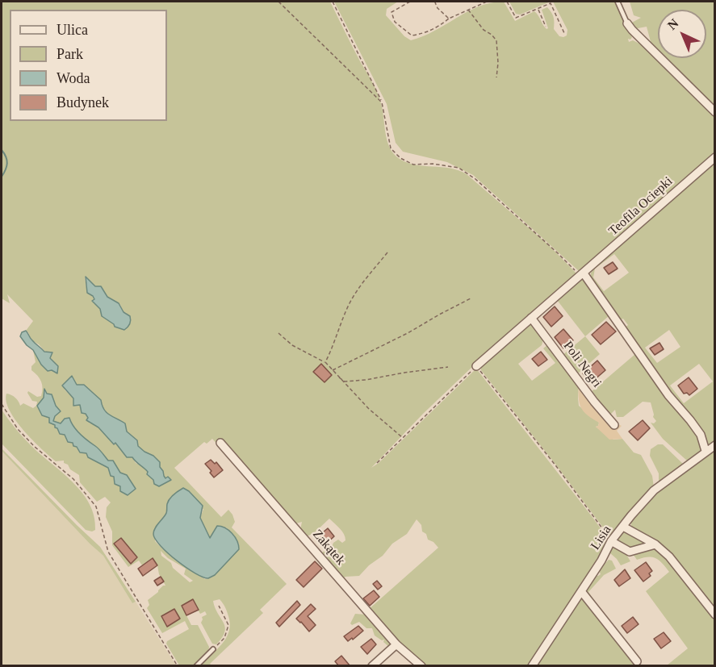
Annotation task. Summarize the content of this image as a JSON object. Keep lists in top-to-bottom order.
{
  "streets": {
    "street": [
      "Teofila Ociepki",
      "Poli Negri",
      "Lisia",
      "Zakątek"
    ]
  },
  "crossings": [
    ["Teofila Ociepki", "Poli Negri"]
  ],
  "legend": [
    "Ulica",
    "Park",
    "Woda",
    "Budynek"
  ],
  "north": "top left"
}
